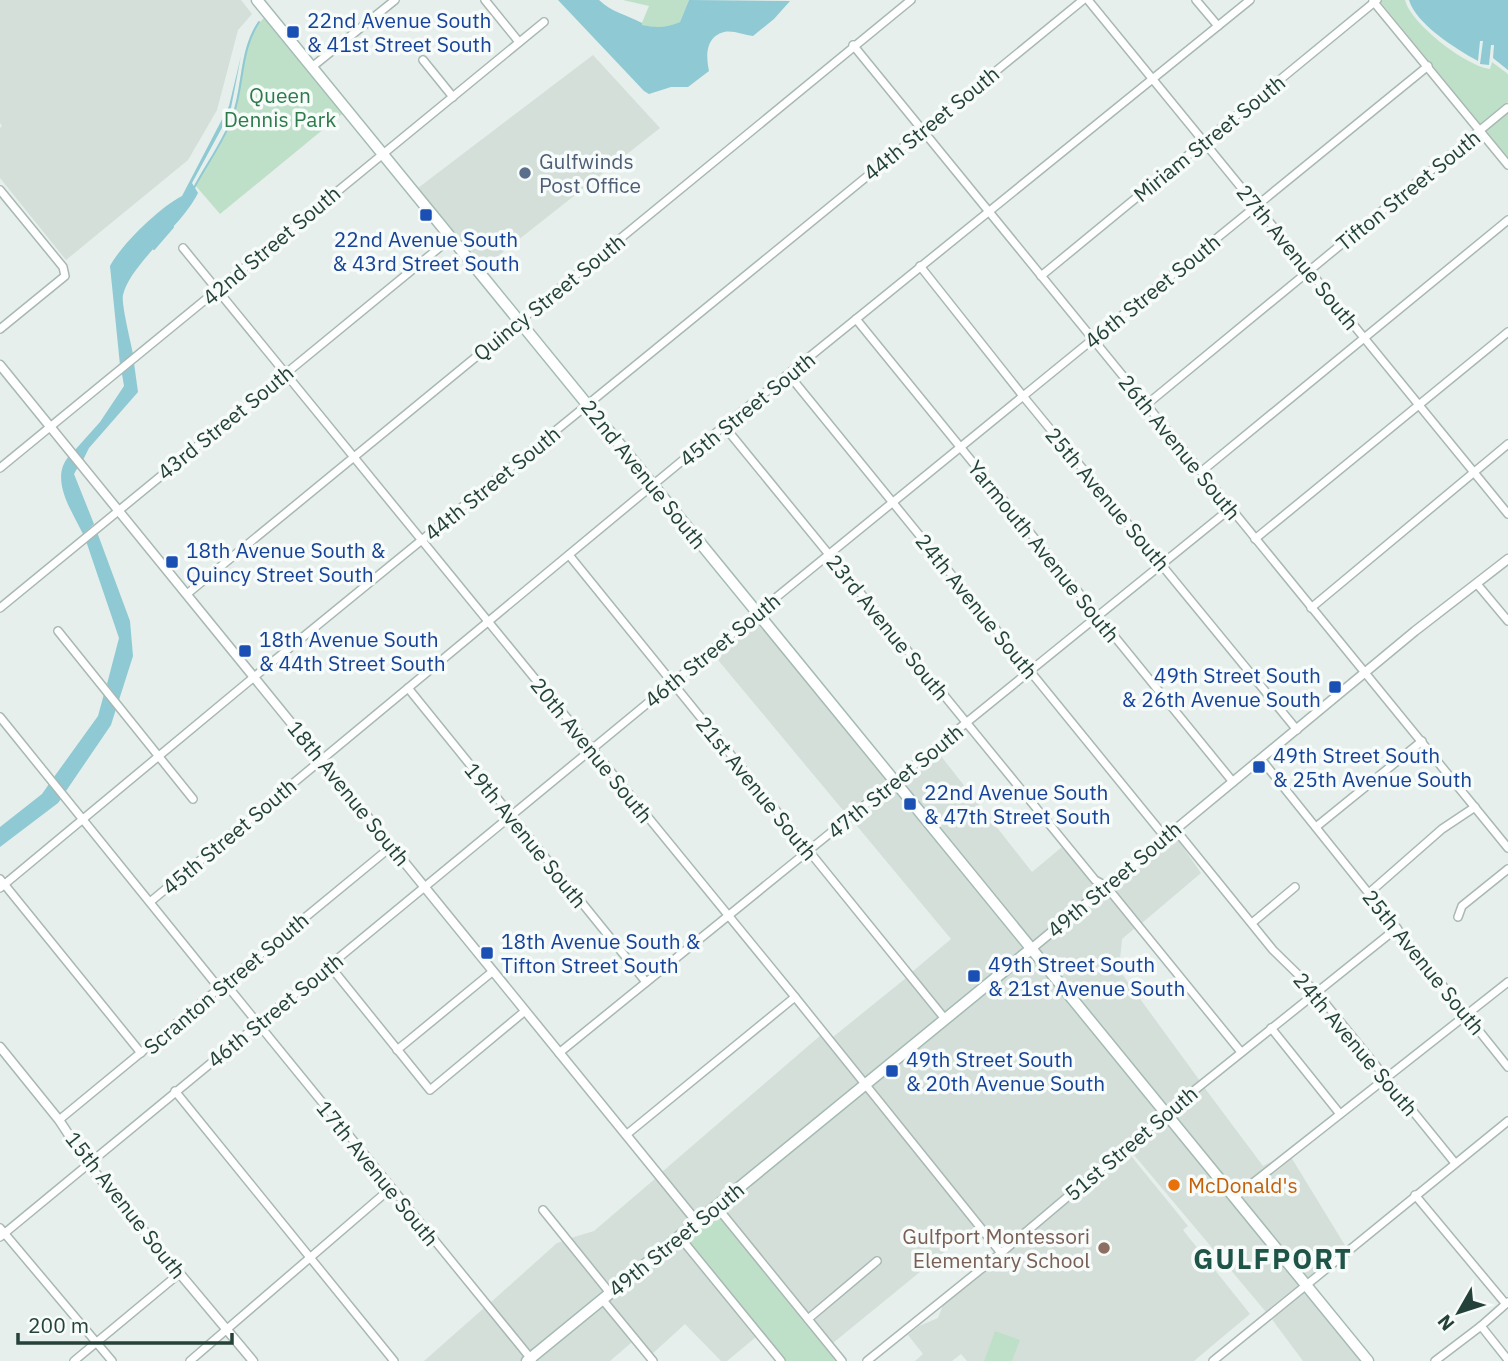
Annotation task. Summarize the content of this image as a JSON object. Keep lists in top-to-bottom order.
{
  "streets": {
    "main road": ["22nd Avenue South", "49th Street South"],
    "street": [
      "44th Street South",
      "Miriam Street South",
      "Tifton Street South",
      "42nd Street South",
      "27th Avenue South",
      "46th Street South",
      "Quincy Street South",
      "45th Street South",
      "43rd Street South",
      "26th Avenue South",
      "25th Avenue South",
      "Yarmouth Avenue South",
      "24th Avenue South",
      "23rd Avenue South",
      "20th Avenue South",
      "47th Street South",
      "21st Avenue South",
      "18th Avenue South",
      "19th Avenue South",
      "Scranton Street South",
      "51st Street South",
      "17th Avenue South",
      "15th Avenue South"
    ]
  },
  "crossings": [
    ["44th Street South", "26th Avenue South"],
    ["44th Street South", "22nd Avenue South"],
    ["44th Street South", "20th Avenue South"],
    ["44th Street South", "18th Avenue South"],
    ["44th Street South", "17th Avenue South"],
    ["Miriam Street South", "27th Avenue South"],
    ["Miriam Street South", "26th Avenue South"],
    ["Tifton Street South", "27th Avenue South"],
    ["Tifton Street South", "26th Avenue South"],
    ["42nd Street South", "22nd Avenue South"],
    ["42nd Street South", "20th Avenue South"],
    ["42nd Street South", "18th Avenue South"],
    ["27th Avenue South", "46th Street South"],
    ["27th Avenue South", "45th Street South"],
    ["46th Street South", "26th Avenue South"],
    ["46th Street South", "22nd Avenue South"],
    ["46th Street South", "25th Avenue South"],
    ["46th Street South", "Yarmouth Avenue South"],
    ["46th Street South", "24th Avenue South"],
    ["46th Street South", "23rd Avenue South"],
    ["46th Street South", "20th Avenue South"],
    ["46th Street South", "21st Avenue South"],
    ["46th Street South", "18th Avenue South"],
    ["46th Street South", "19th Avenue South"],
    ["46th Street South", "17th Avenue South"],
    ["46th Street South", "15th Avenue South"],
    ["Quincy Street South", "26th Avenue South"],
    ["Quincy Street South", "22nd Avenue South"],
    ["Quincy Street South", "20th Avenue South"],
    ["Quincy Street South", "18th Avenue South"],
    ["45th Street South", "26th Avenue South"],
    ["45th Street South", "22nd Avenue South"],
    ["45th Street South", "25th Avenue South"],
    ["45th Street South", "Yarmouth Avenue South"],
    ["45th Street South", "24th Avenue South"],
    ["45th Street South", "23rd Avenue South"],
    ["45th Street South", "20th Avenue South"],
    ["45th Street South", "21st Avenue South"],
    ["45th Street South", "18th Avenue South"],
    ["45th Street South", "19th Avenue South"],
    ["45th Street South", "17th Avenue South"],
    ["43rd Street South", "22nd Avenue South"],
    ["43rd Street South", "20th Avenue South"],
    ["43rd Street South", "18th Avenue South"],
    ["26th Avenue South", "47th Street South"],
    ["26th Avenue South", "49th Street South"],
    ["22nd Avenue South", "47th Street South"],
    ["22nd Avenue South", "49th Street South"],
    ["22nd Avenue South", "51st Street South"],
    ["25th Avenue South", "47th Street South"],
    ["25th Avenue South", "49th Street South"],
    ["25th Avenue South", "51st Street South"],
    ["Yarmouth Avenue South", "47th Street South"],
    ["Yarmouth Avenue South", "49th Street South"],
    ["24th Avenue South", "47th Street South"],
    ["24th Avenue South", "49th Street South"],
    ["24th Avenue South", "51st Street South"],
    ["23rd Avenue South", "47th Street South"],
    ["23rd Avenue South", "49th Street South"],
    ["23rd Avenue South", "51st Street South"],
    ["20th Avenue South", "47th Street South"],
    ["20th Avenue South", "49th Street South"],
    ["20th Avenue South", "51st Street South"],
    ["47th Street South", "21st Avenue South"],
    ["47th Street South", "18th Avenue South"],
    ["47th Street South", "19th Avenue South"],
    ["21st Avenue South", "49th Street South"],
    ["18th Avenue South", "49th Street South"],
    ["18th Avenue South", "Scranton Street South"],
    ["49th Street South", "17th Avenue South"],
    ["Scranton Street South", "17th Avenue South"],
    ["Scranton Street South", "15th Avenue South"]
  ],
  "districts": ["GULFPORT"],
  "parks": ["Queen Dennis Park"],
  "places": {
    "transit": [
      "22nd Avenue South & 41st Street South",
      "22nd Avenue South & 43rd Street South",
      "18th Avenue South & Quincy Street South",
      "18th Avenue South & 44th Street South",
      "49th Street South & 26th Avenue South",
      "49th Street South & 25th Avenue South",
      "22nd Avenue South & 47th Street South",
      "18th Avenue South & Tifton Street South",
      "49th Street South & 21st Avenue South",
      "49th Street South & 20th Avenue South"
    ],
    "other": ["Gulfwinds Post Office", "McDonald's", "Gulfport Montessori Elementary School"]
  },
  "scale_bar": "200 m",
  "north": "bottom left"
}
